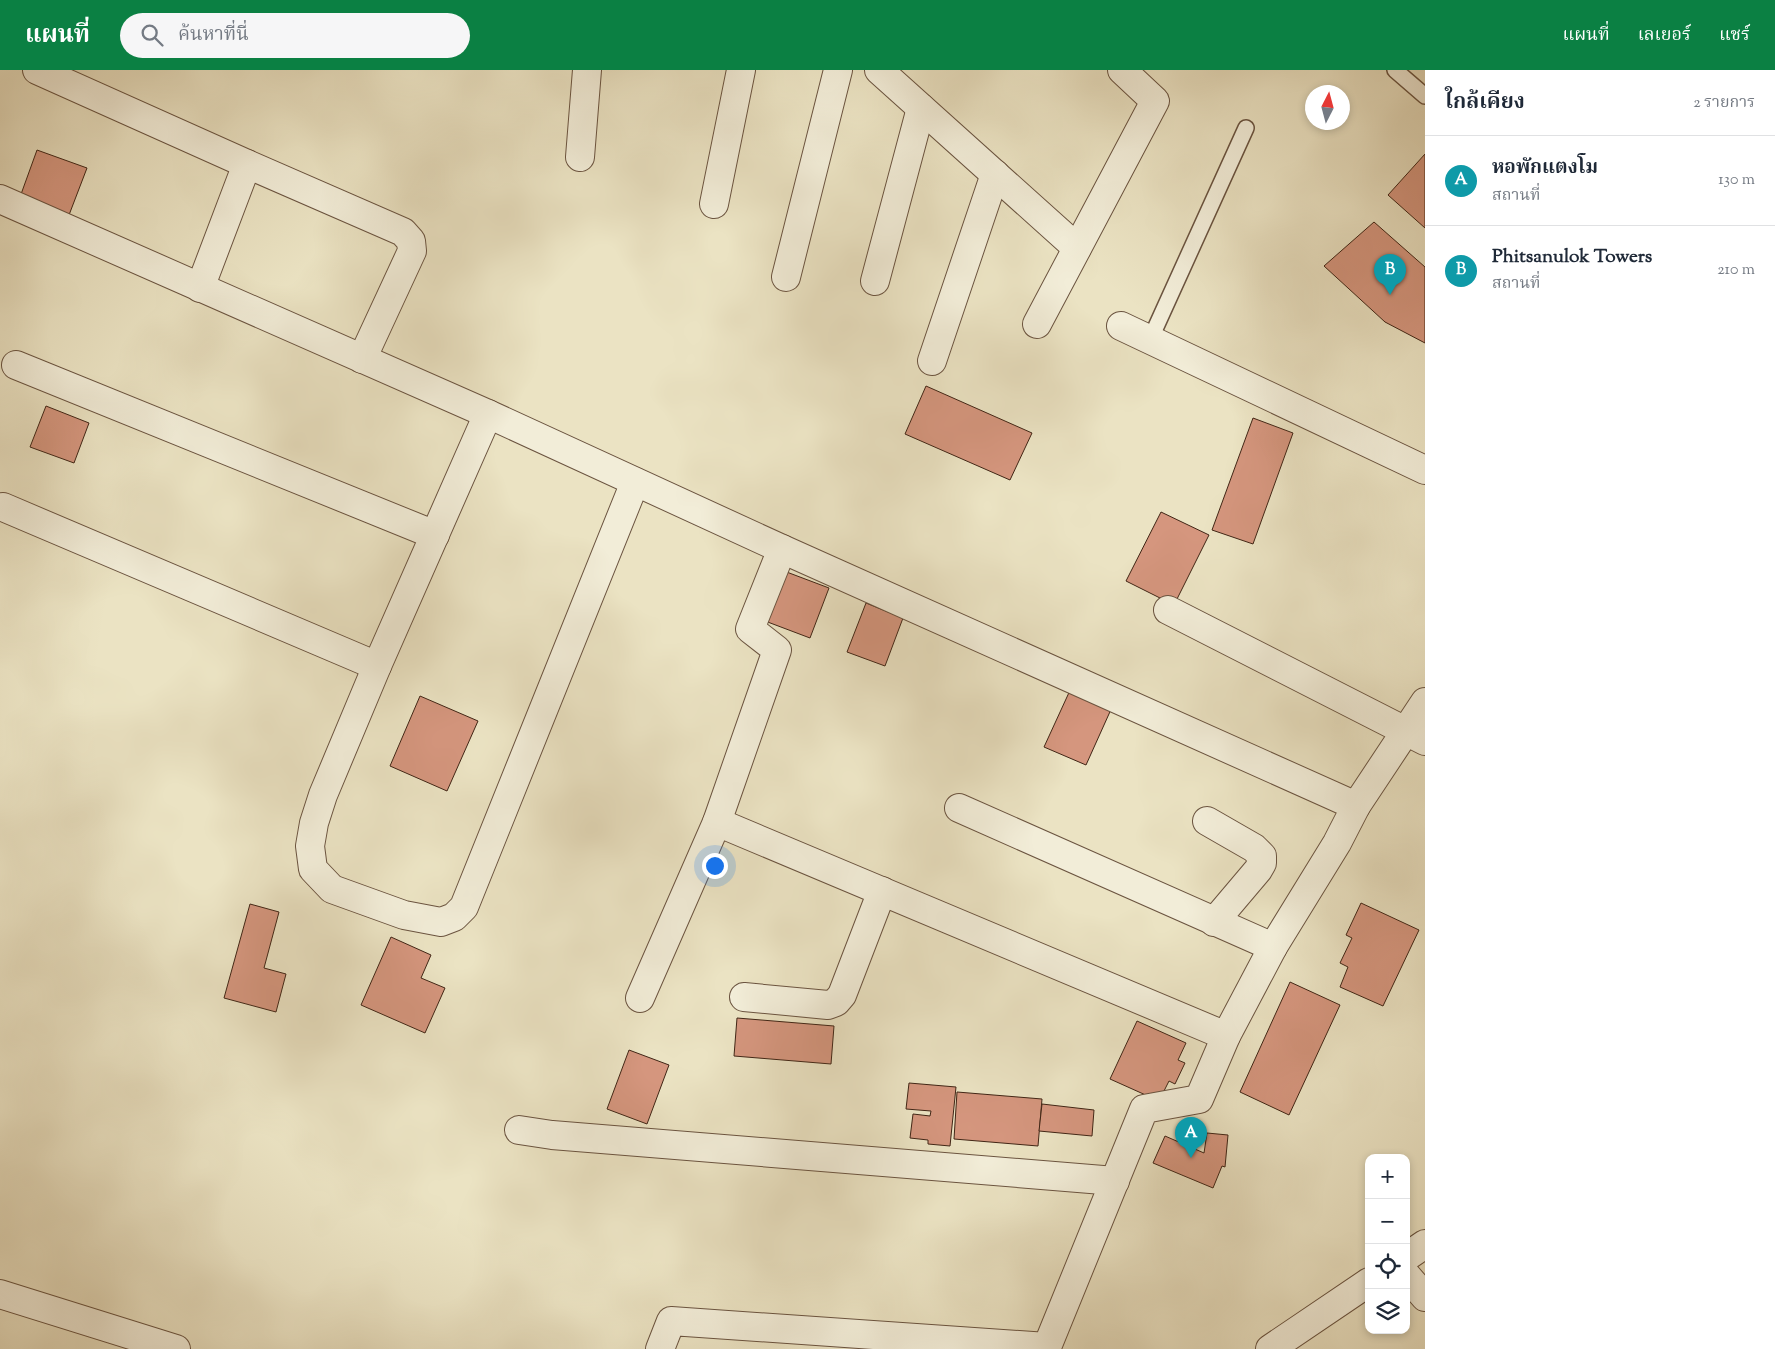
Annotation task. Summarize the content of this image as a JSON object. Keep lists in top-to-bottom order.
{
  "north": "top",
  "page": {
    "header": "แผนที่",
    "search": "ค้นหาที่นี่",
    "nav": ["แผนที่", "เลเยอร์", "แชร์"],
    "heading": ["ใกล้เคียง", "2 รายการ"],
    "list": [
      {
        "mark": "A",
        "name": "หอพักแตงโม",
        "note": "สถานที่",
        "value": "130 m"
      },
      {
        "mark": "B",
        "name": "Phitsanulok Towers",
        "note": "สถานที่",
        "value": "210 m"
      }
    ],
    "pins": ["B", "A"],
    "map_buttons": ["+", "−"]
  }
}
